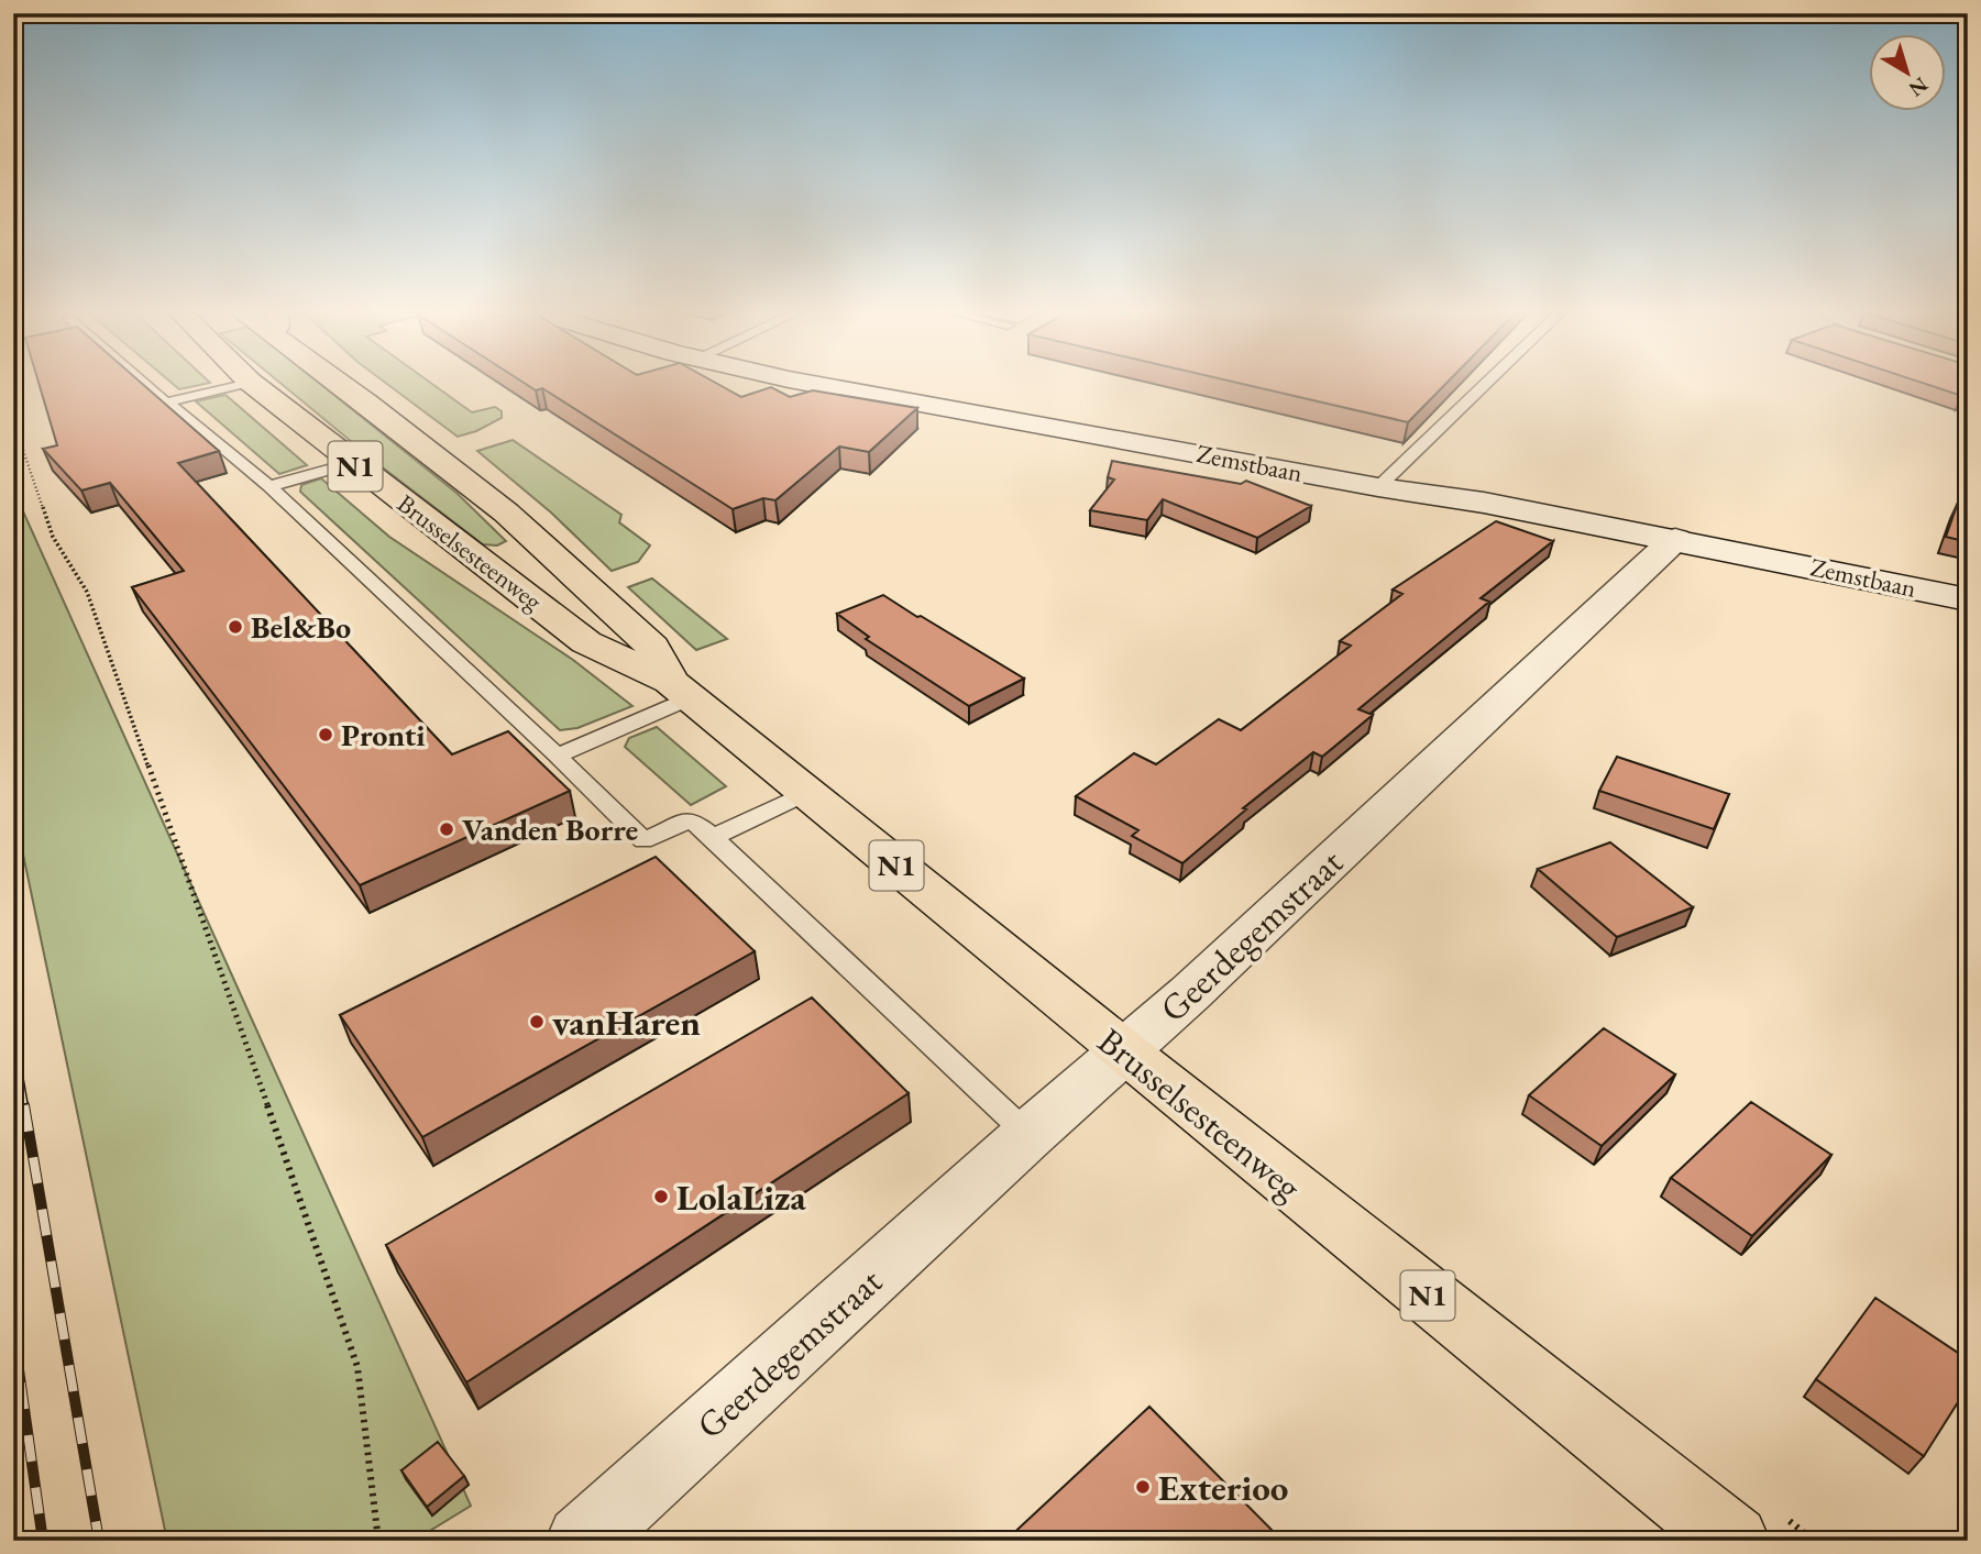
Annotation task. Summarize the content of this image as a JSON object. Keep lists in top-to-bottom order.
{
  "streets": {
    "main road": ["N1", "Brusselsesteenweg"],
    "street": ["Zemstbaan", "Geerdegemstraat"]
  },
  "crossings": [
    ["Zemstbaan", "Geerdegemstraat"],
    ["Brusselsesteenweg", "Geerdegemstraat"]
  ],
  "places": [
    "Bel&Bo",
    "Pronti",
    "Vanden Borre",
    "vanHaren",
    "LolaLiza",
    "Exterioo"
  ],
  "north": "bottom right"
}
